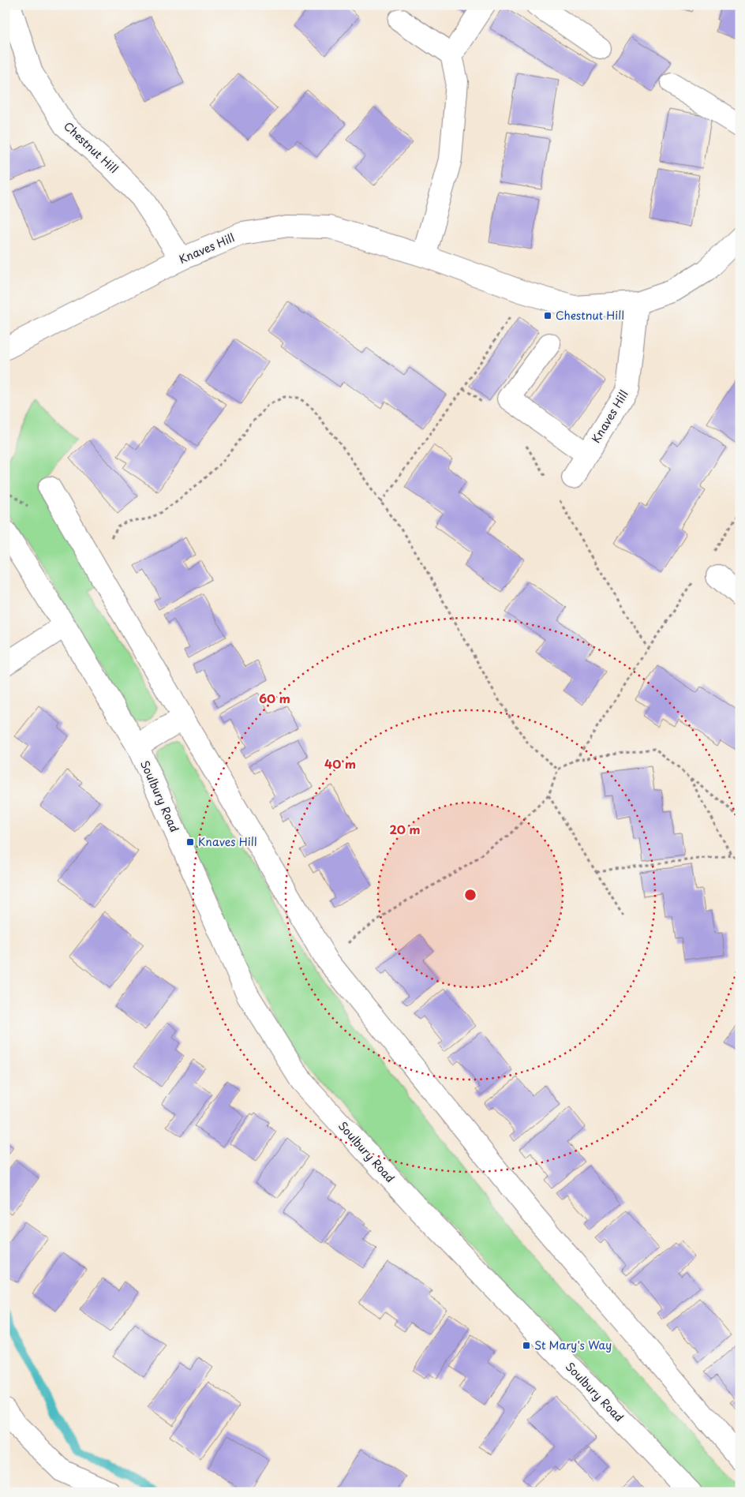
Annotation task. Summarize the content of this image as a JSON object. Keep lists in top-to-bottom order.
{
  "streets": {
    "street": ["Chestnut Hill", "Knaves Hill", "Soulbury Road"]
  },
  "crossings": [
    ["Chestnut Hill", "Knaves Hill"]
  ],
  "places": {
    "transit": ["Chestnut Hill", "Knaves Hill", "St Mary's Way"]
  },
  "rings": ["60 m", "40 m", "20 m"]
}
